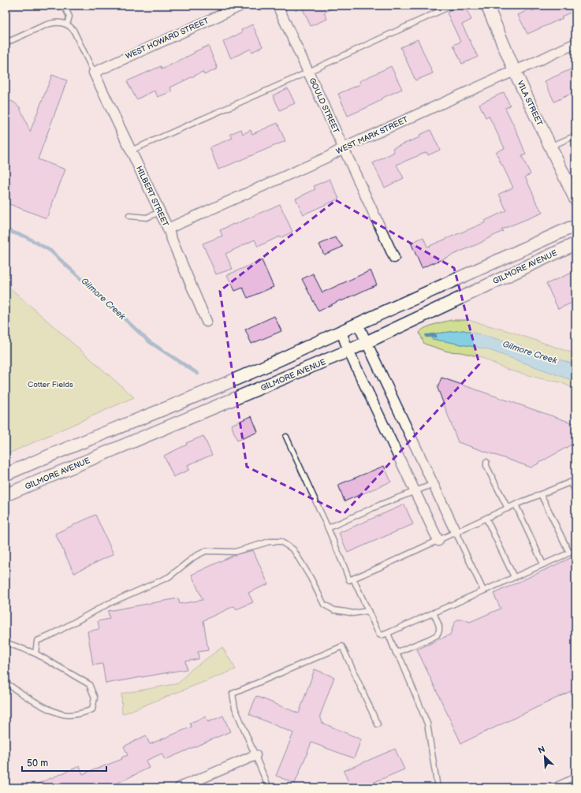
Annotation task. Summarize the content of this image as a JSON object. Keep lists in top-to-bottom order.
{
  "streets": {
    "street": [
      "WEST HOWARD STREET",
      "VILA STREET",
      "GOULD STREET",
      "WEST MARK STREET",
      "HILBERT STREET",
      "GILMORE AVENUE"
    ]
  },
  "crossings": [
    ["WEST HOWARD STREET", "HILBERT STREET"],
    ["VILA STREET", "WEST MARK STREET"],
    ["GOULD STREET", "WEST MARK STREET"],
    ["WEST MARK STREET", "HILBERT STREET"]
  ],
  "water": ["Gilmore Creek"],
  "parks": ["Cotter Fields"],
  "scale_bar": "50 m",
  "north": "top left"
}
